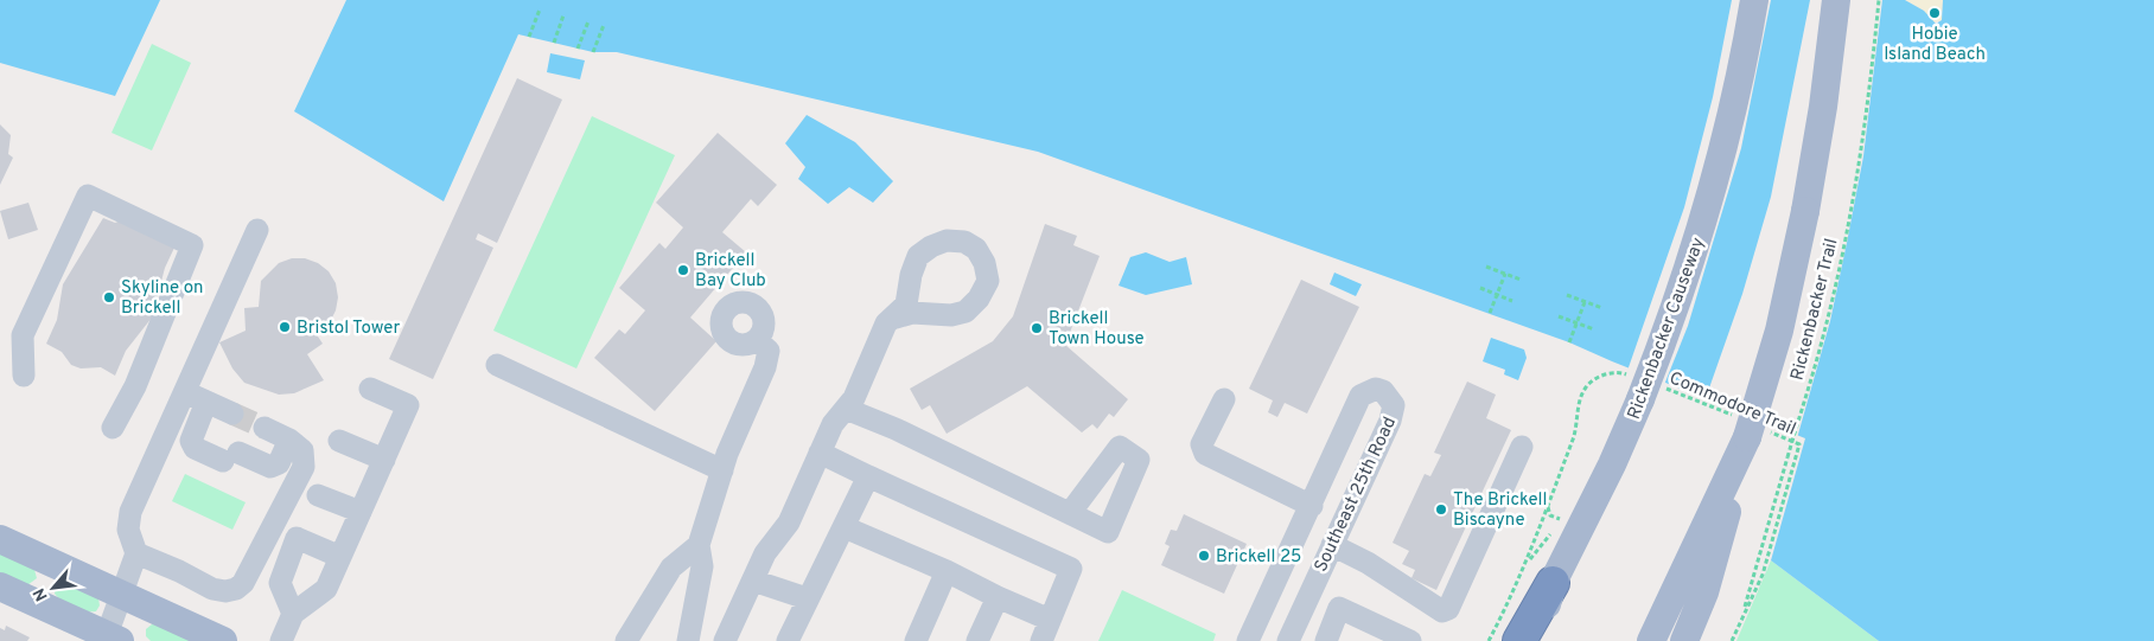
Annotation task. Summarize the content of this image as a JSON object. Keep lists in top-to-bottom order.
{
  "streets": {
    "main road": ["Rickenbacker Causeway"],
    "street": ["Southeast 25th Road"],
    "path": ["Rickenbacker Trail", "Commodore Trail"]
  },
  "crossings": [
    ["Rickenbacker Trail", "Commodore Trail"],
    ["Rickenbacker Causeway", "Commodore Trail"]
  ],
  "places": [
    "Hobie Island Beach",
    "Brickell Bay Club",
    "Skyline on Brickell",
    "Bristol Tower",
    "Brickell Town House",
    "The Brickell Biscayne",
    "Brickell 25"
  ],
  "north": "bottom left"
}
